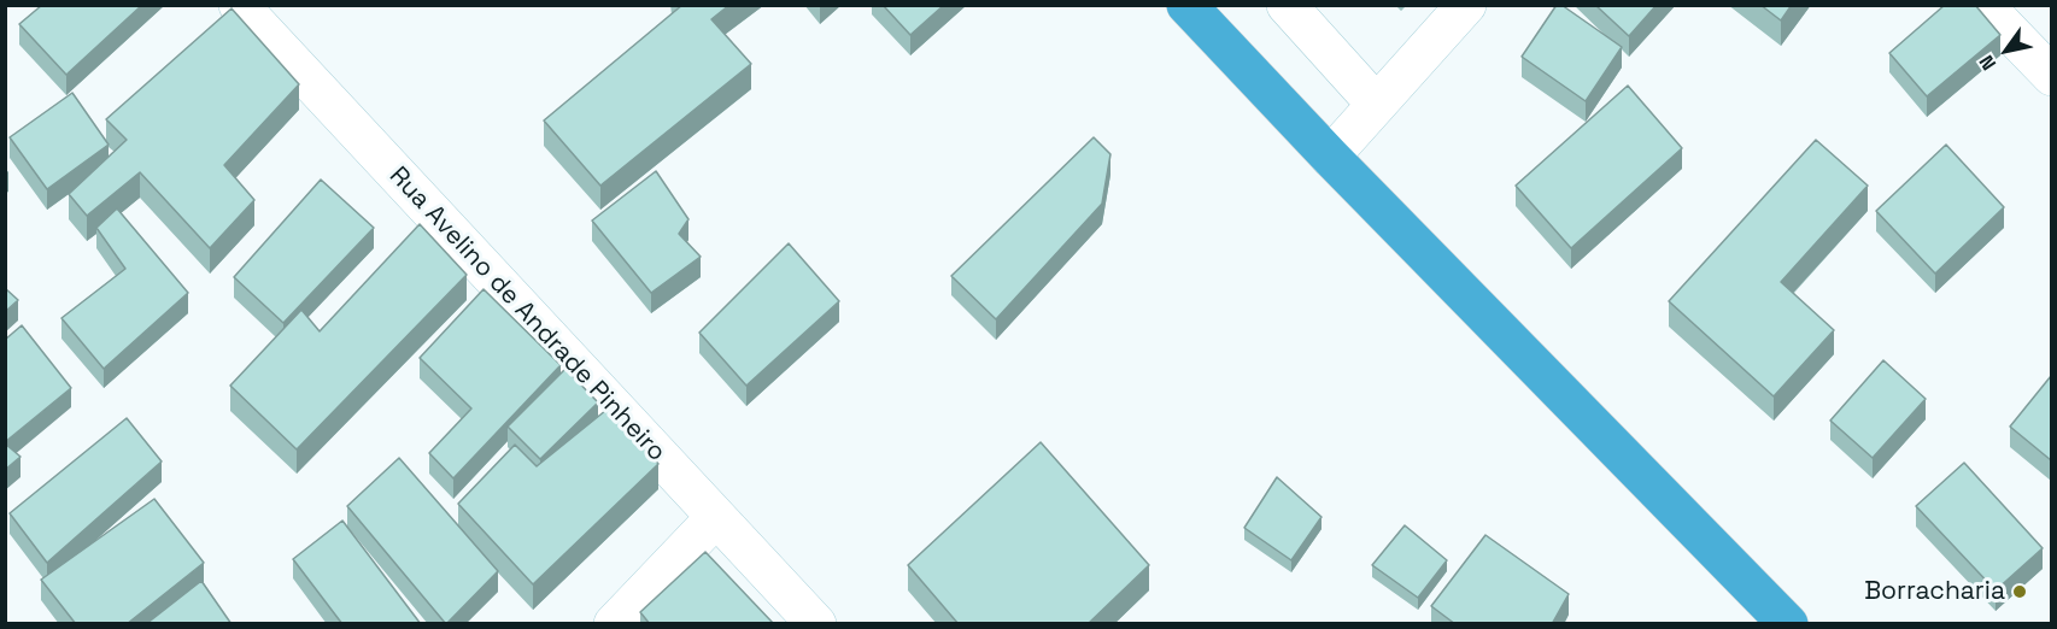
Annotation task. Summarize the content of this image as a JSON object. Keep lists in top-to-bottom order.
{
  "streets": {
    "street": ["Rua Avelino de Andrade Pinheiro"]
  },
  "places": ["Borracharia"],
  "north": "bottom left"
}
